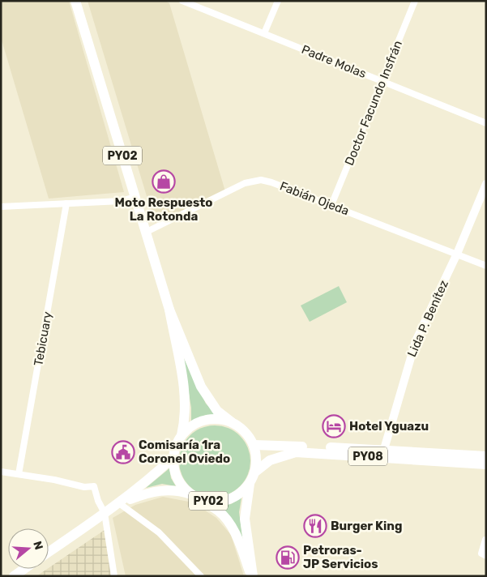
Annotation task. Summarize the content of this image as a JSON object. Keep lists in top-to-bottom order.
{
  "streets": {
    "main road": ["PY02", "PY08"],
    "street": [
      "Padre Molas",
      "Doctor Facundo Insfrán",
      "Fabián Ojeda",
      "Lida P. Benítez",
      "Tebicuary"
    ]
  },
  "crossings": [
    ["Padre Molas", "Doctor Facundo Insfrán"],
    ["Doctor Facundo Insfrán", "Fabián Ojeda"],
    ["PY02", "Fabián Ojeda"],
    ["PY02", "PY08"],
    ["Fabián Ojeda", "Lida P. Benítez"],
    ["Lida P. Benítez", "PY08"]
  ],
  "places": {
    "shop": ["Moto Respuesto La Rotonda"],
    "hotel": ["Hotel Yguazu"],
    "public building": ["Comisaría 1ra Coronel Oviedo"],
    "restaurant": ["Burger King"],
    "fuel station": ["Petroras- JP Servicios"]
  },
  "north": "right"
}
